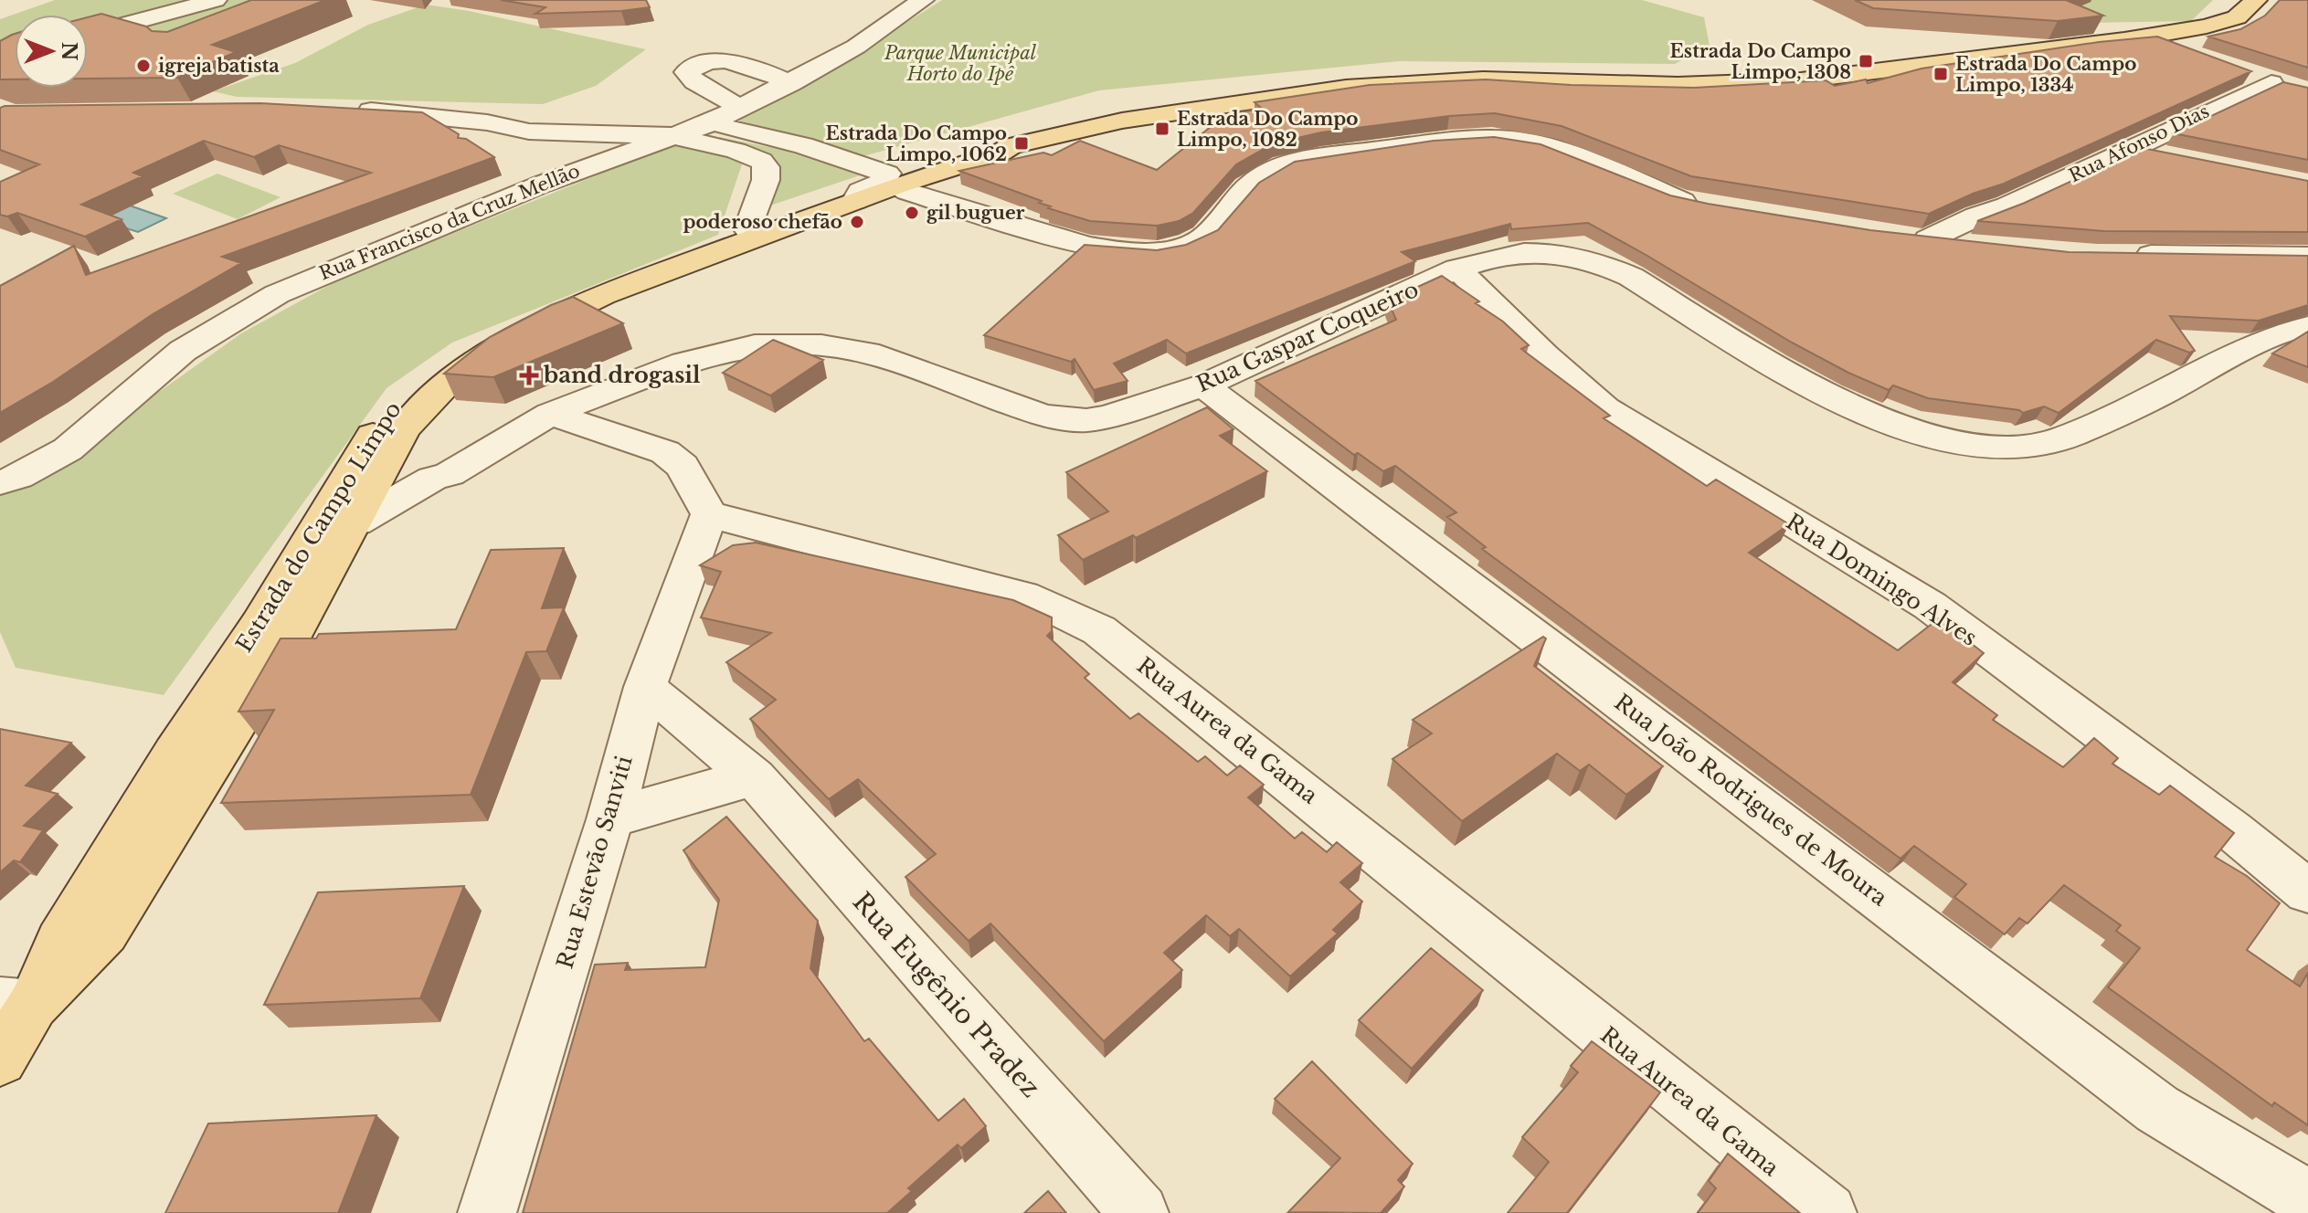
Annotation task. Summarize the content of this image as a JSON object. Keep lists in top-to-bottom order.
{
  "streets": {
    "main road": ["Estrada do Campo Limpo"],
    "street": [
      "Rua Afonso Dias",
      "Rua Francisco da Cruz Mellão",
      "Rua Gaspar Coqueiro",
      "Rua Domingo Alves",
      "Rua Aurea da Gama",
      "Rua João Rodrigues de Moura",
      "Rua Estevão Sanviti",
      "Rua Eugênio Pradez"
    ]
  },
  "crossings": [
    ["Rua Gaspar Coqueiro", "Estrada do Campo Limpo"],
    ["Rua Gaspar Coqueiro", "Rua Domingo Alves"],
    ["Rua Gaspar Coqueiro", "Rua João Rodrigues de Moura"],
    ["Rua Aurea da Gama", "Rua Estevão Sanviti"],
    ["Rua Estevão Sanviti", "Rua Eugênio Pradez"]
  ],
  "parks": ["Parque Municipal Horto do Ipê"],
  "places": {
    "transit": [
      "Estrada Do Campo Limpo, 1308",
      "Estrada Do Campo Limpo, 1334",
      "Estrada Do Campo Limpo, 1082",
      "Estrada Do Campo Limpo, 1062"
    ],
    "other": ["igreja batista", "gil buguer", "poderoso chefão"],
    "health": ["band drogasil"]
  },
  "north": "right"
}
